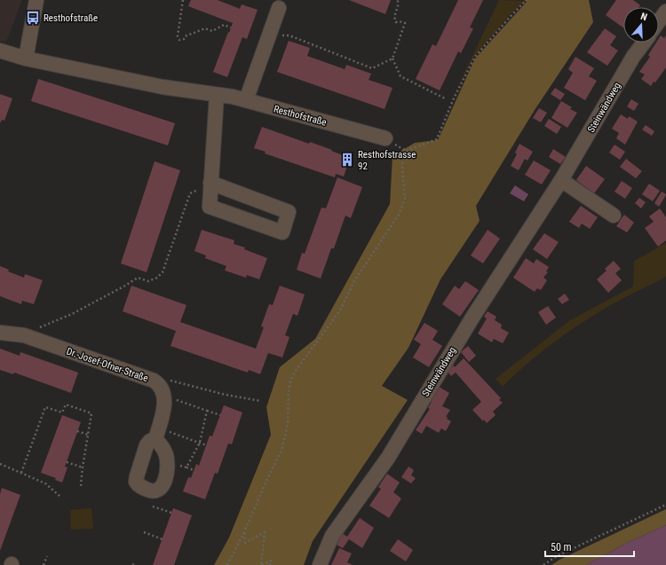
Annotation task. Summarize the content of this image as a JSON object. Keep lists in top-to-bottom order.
{
  "streets": {
    "street": ["Steinwändweg", "Resthofstraße", "Dr.-Josef-Ofner-Straße"]
  },
  "places": {
    "bus stop": ["Resthofstraße"],
    "building": ["Resthofstrasse 92"]
  },
  "scale_bar": "50 m",
  "north": "top"
}
